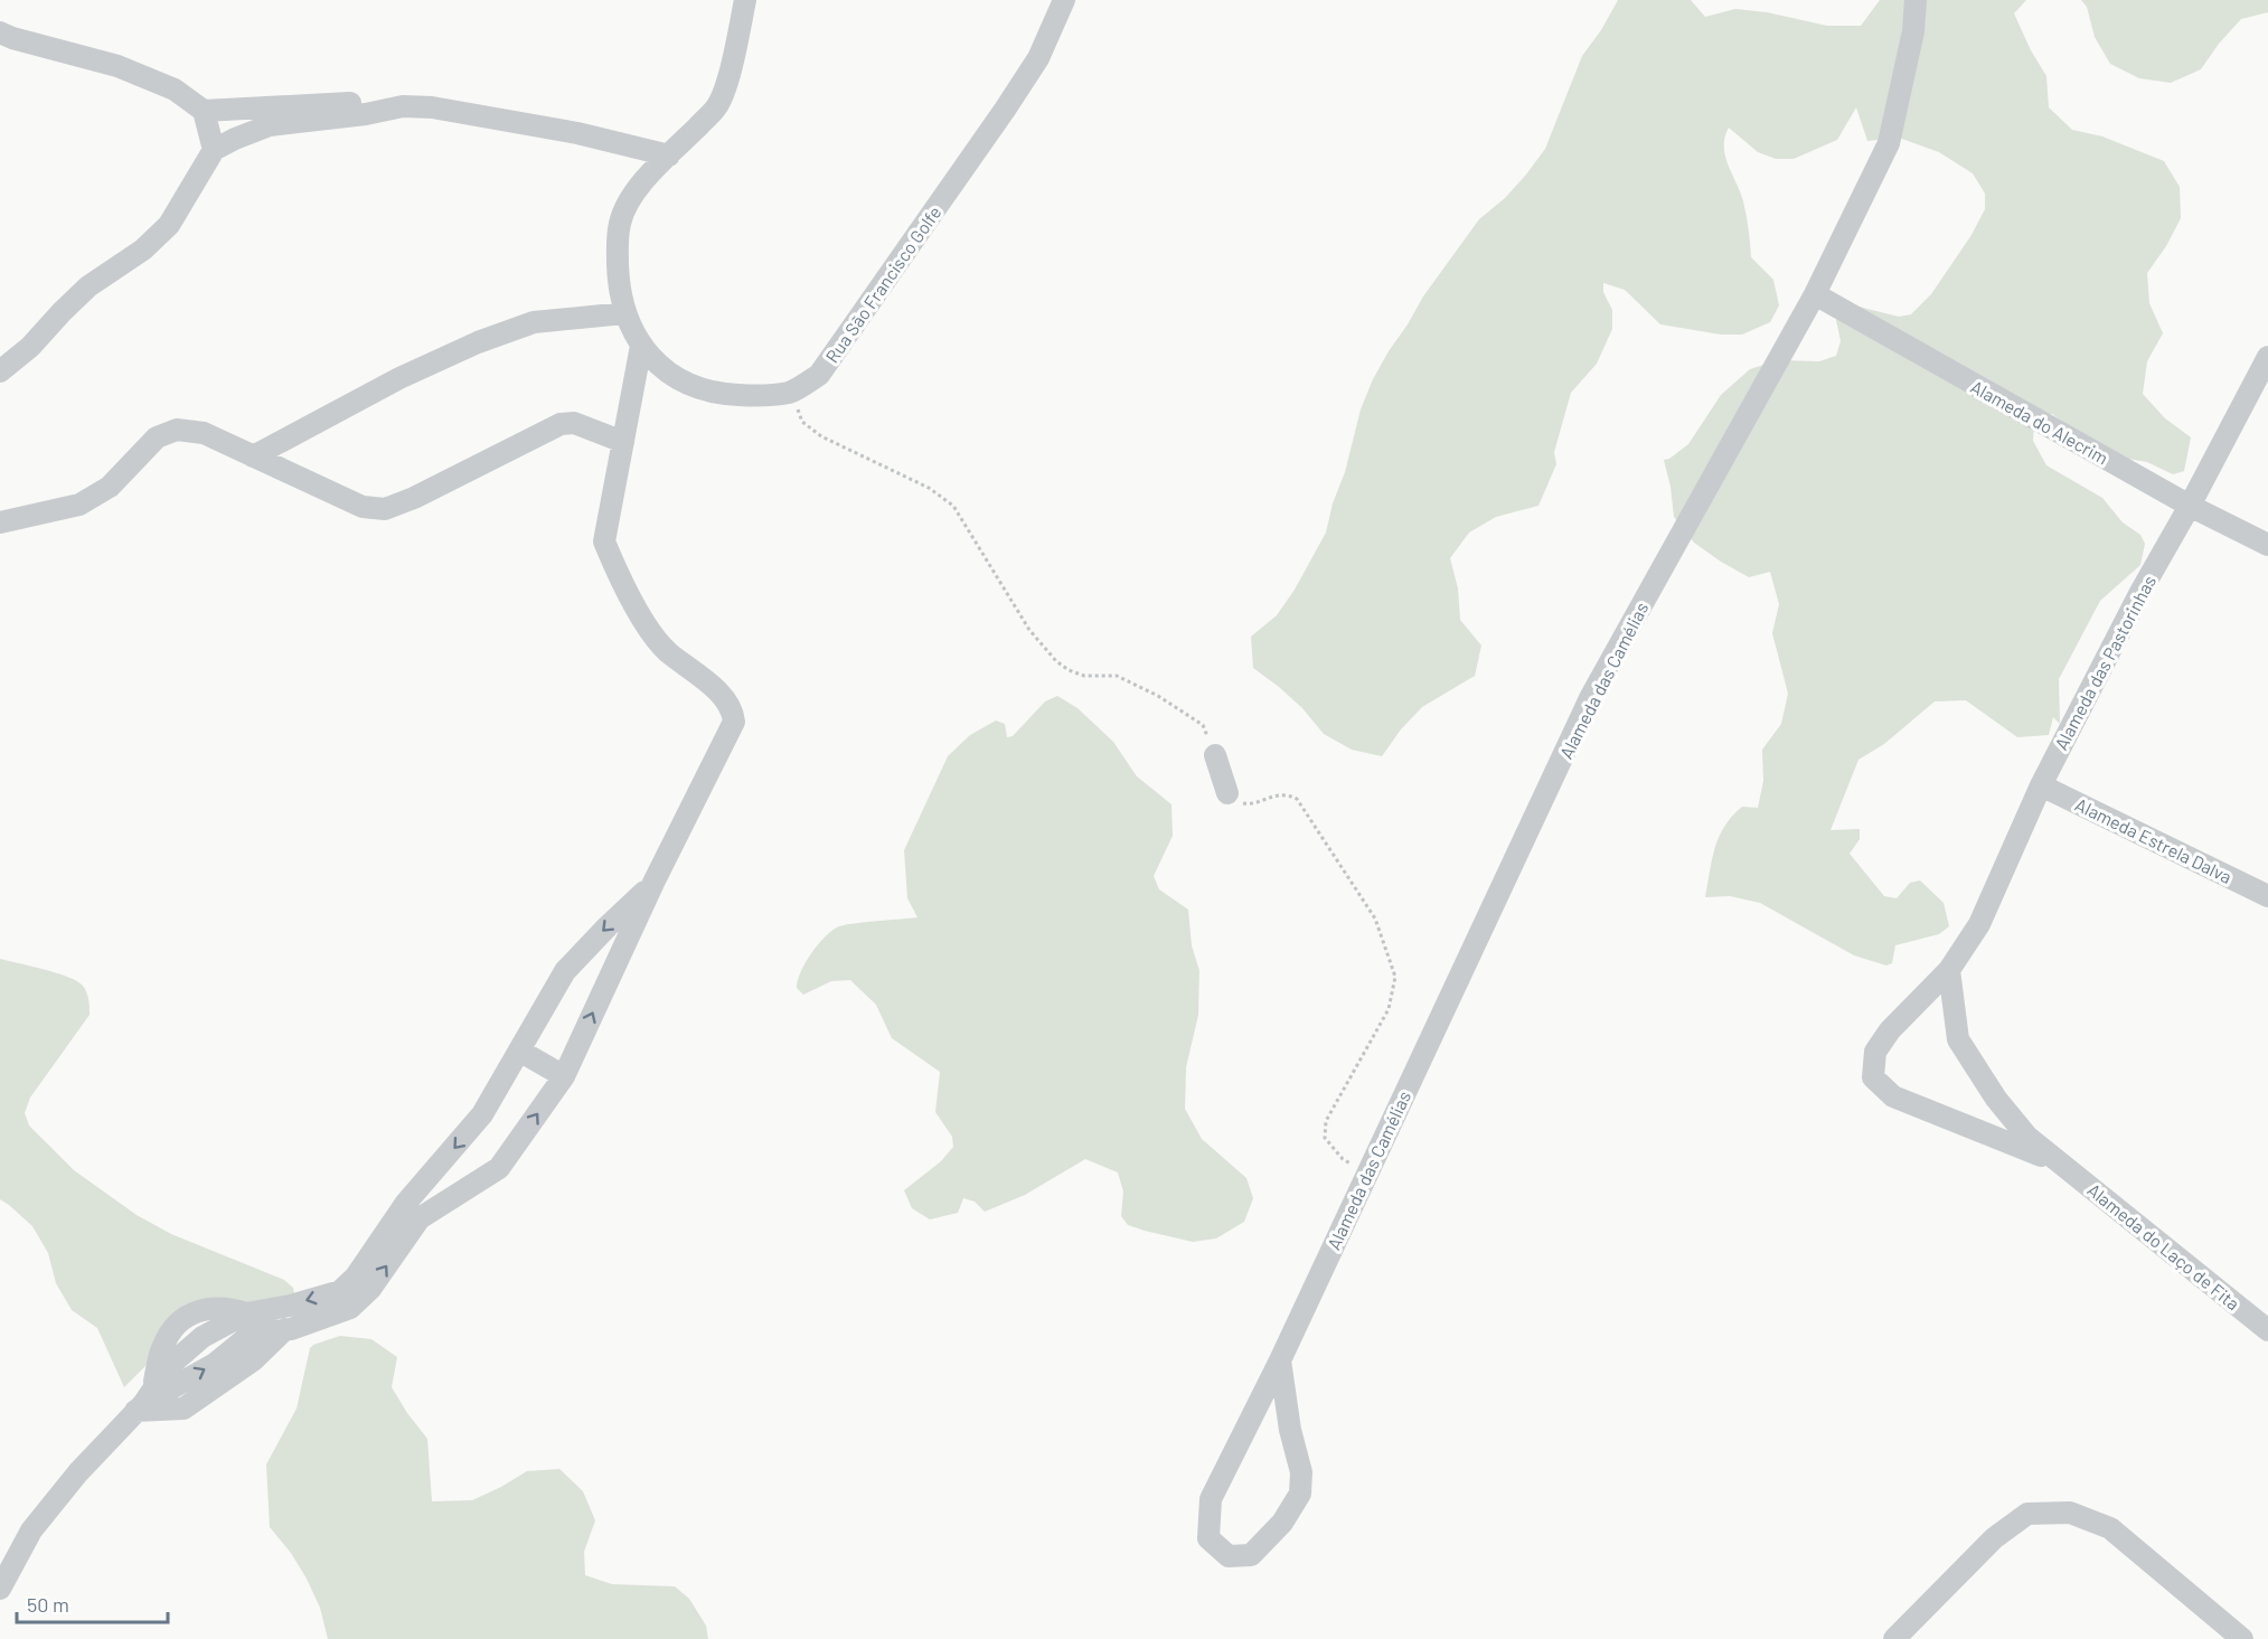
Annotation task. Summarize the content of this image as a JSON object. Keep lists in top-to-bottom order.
{
  "streets": {
    "street": [
      "Rua São Francisco Golfe",
      "Alameda do Alecrim",
      "Alameda das Pastorinhas",
      "Alameda das Camélias",
      "Alameda Estrela Dalva",
      "Alameda do Laço de Fita"
    ]
  },
  "crossings": [
    ["Alameda do Alecrim", "Alameda das Pastorinhas"],
    ["Alameda do Alecrim", "Alameda das Camélias"],
    ["Alameda das Pastorinhas", "Alameda Estrela Dalva"],
    ["Alameda das Pastorinhas", "Alameda do Laço de Fita"]
  ],
  "scale_bar": "50 m"
}
